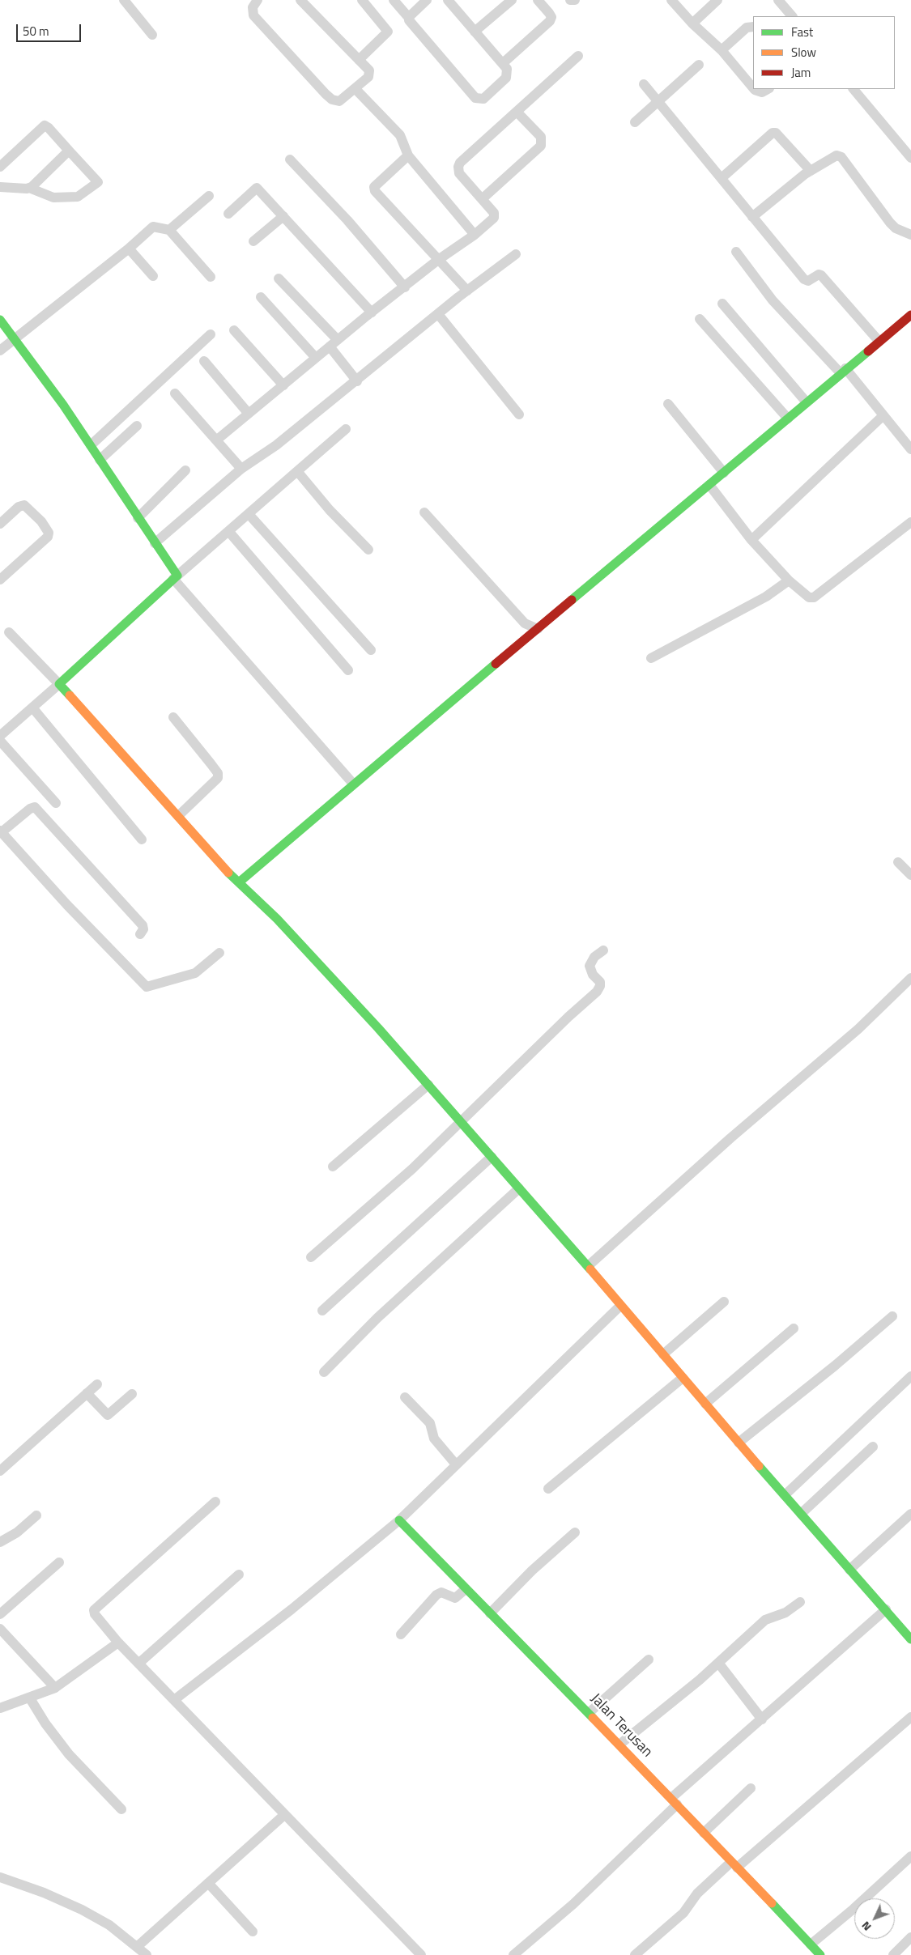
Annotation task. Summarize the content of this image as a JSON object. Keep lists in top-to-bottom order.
{
  "streets": {
    "street": ["Jalan Terusan"]
  },
  "legend": ["Fast", "Slow", "Jam"],
  "scale_bar": "50 m",
  "north": "bottom left"
}
